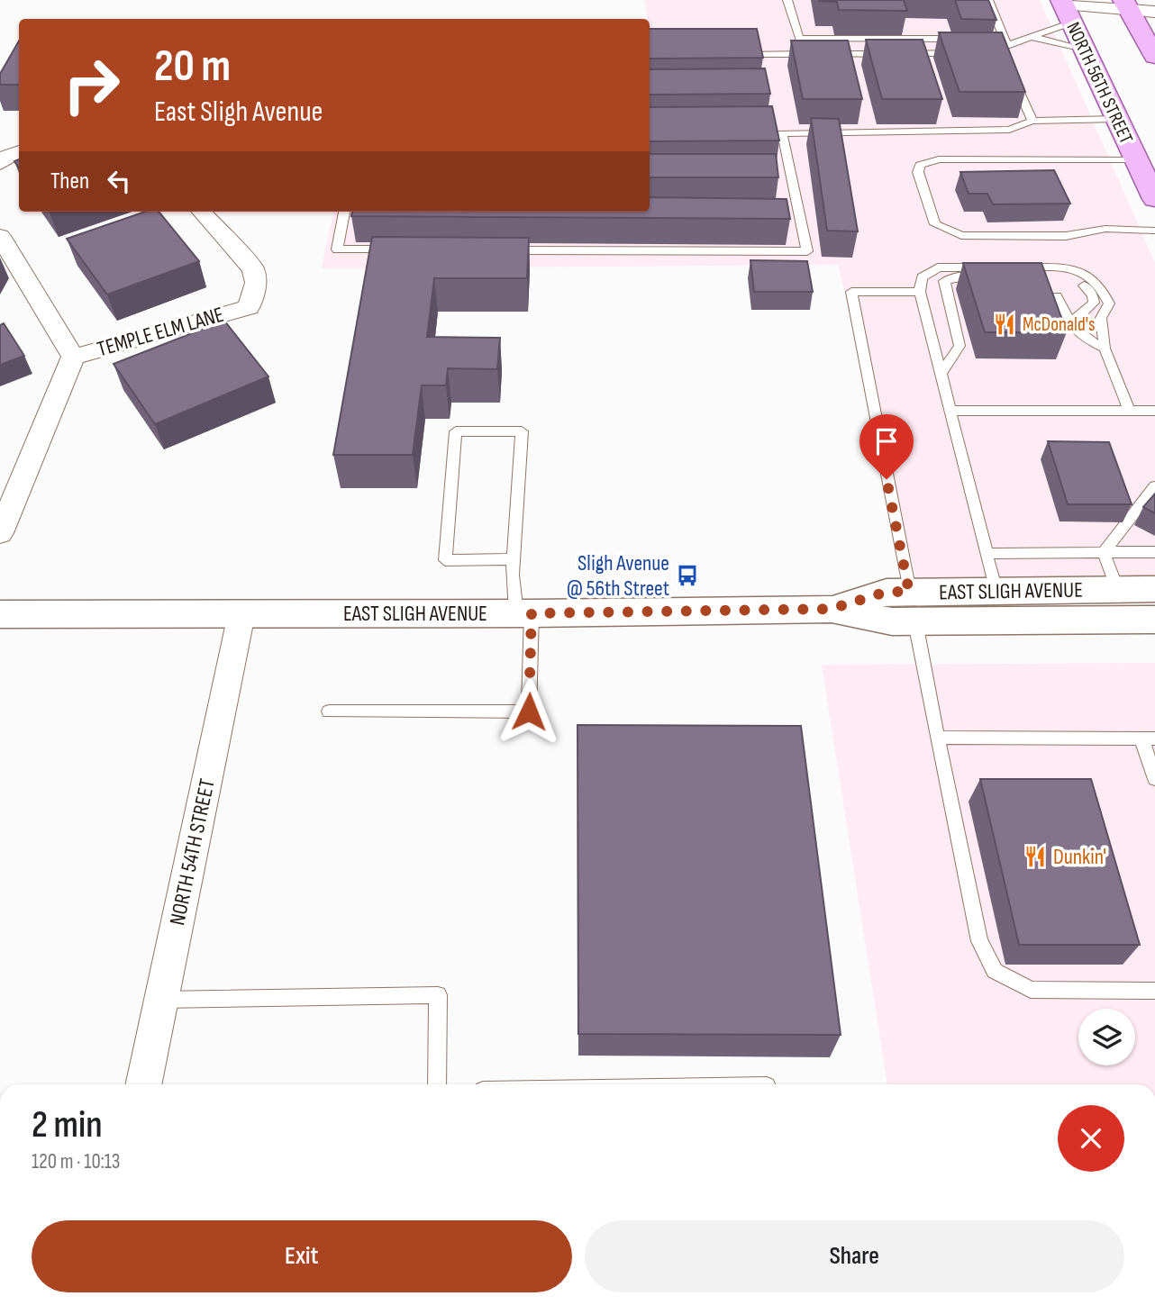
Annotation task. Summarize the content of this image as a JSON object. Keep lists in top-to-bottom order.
{
  "streets": {
    "main road": ["NORTH 56TH STREET"],
    "street": ["TEMPLE ELM LANE", "EAST SLIGH AVENUE", "NORTH 54TH STREET"]
  },
  "crossings": [
    ["EAST SLIGH AVENUE", "NORTH 54TH STREET"]
  ],
  "places": {
    "restaurant": ["McDonald's", "Dunkin'"],
    "bus stop": ["Sligh Avenue @ 56th Street"]
  },
  "page": {
    "turn": ["20 m", "East Sligh Avenue"],
    "then": "Then",
    "heading": ["2 min", "120 m · 10:13"],
    "buttons": ["Exit", "Share"]
  }
}
